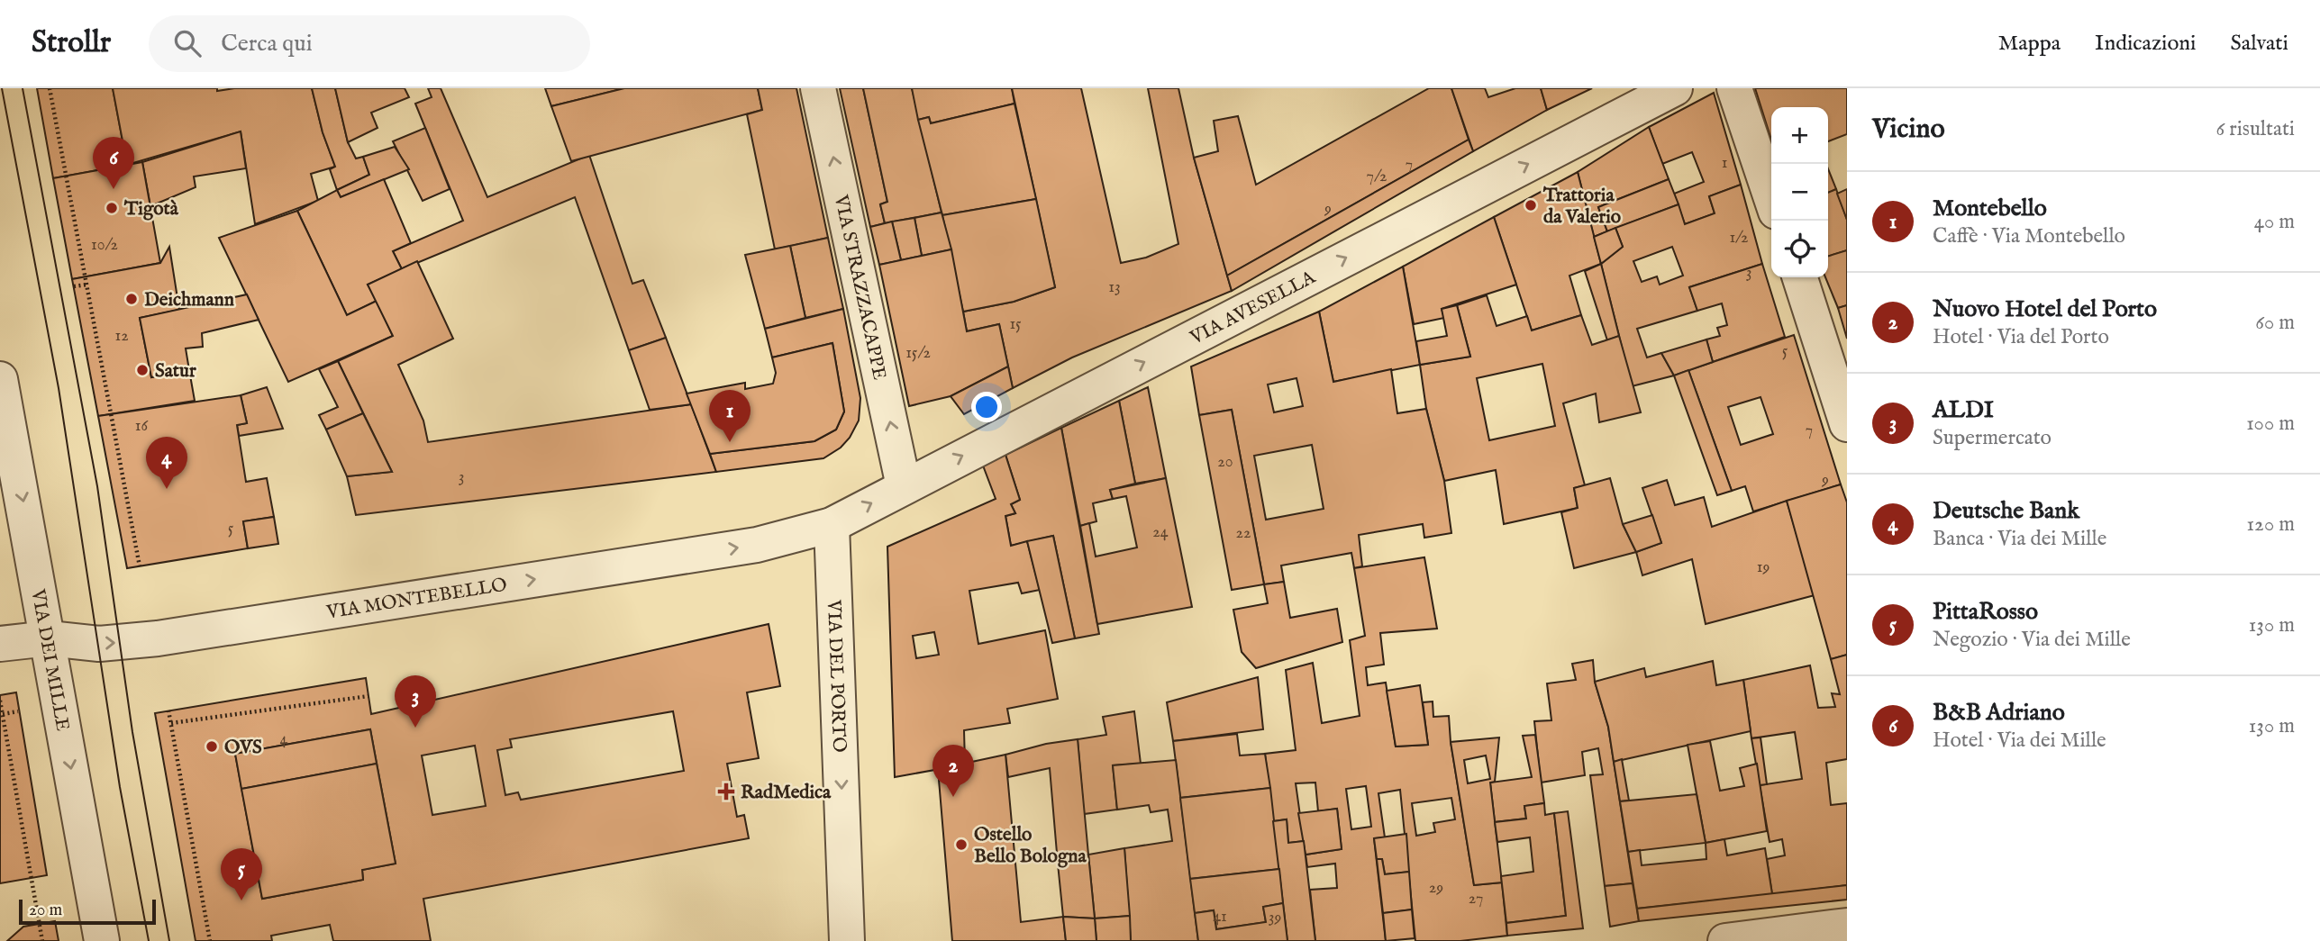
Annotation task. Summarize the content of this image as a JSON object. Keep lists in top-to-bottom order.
{
  "streets": {
    "street": [
      "VIA STRAZZACAPPE",
      "VIA AVESELLA",
      "VIA MONTEBELLO",
      "VIA DEI MILLE",
      "VIA DEL PORTO"
    ]
  },
  "crossings": [
    ["VIA STRAZZACAPPE", "VIA AVESELLA"],
    ["VIA AVESELLA", "VIA MONTEBELLO"],
    ["VIA AVESELLA", "VIA DEL PORTO"],
    ["VIA MONTEBELLO", "VIA DEI MILLE"],
    ["VIA MONTEBELLO", "VIA DEL PORTO"]
  ],
  "one_way": [
    "VIA STRAZZACAPPE",
    "VIA AVESELLA",
    "VIA MONTEBELLO",
    "VIA DEI MILLE",
    "VIA DEL PORTO"
  ],
  "places": {
    "other": [
      "Trattoria da Valerio",
      "Tigotà",
      "Deichmann",
      "Satur",
      "OVS",
      "Ostello Bello Bologna"
    ],
    "health": ["RadMedica"]
  },
  "house_numbers": [
    "1",
    "7",
    "7/2",
    "9",
    "1/2",
    "10/2",
    "3",
    "13",
    "15",
    "12",
    "5",
    "15/2",
    "16",
    "7",
    "20",
    "3",
    "9",
    "5",
    "24",
    "22",
    "19",
    "4",
    "29",
    "27",
    "41",
    "39"
  ],
  "scale_bar": "20 m",
  "page": {
    "header": "Strollr",
    "search": "Cerca qui",
    "nav": ["Mappa", "Indicazioni", "Salvati"],
    "heading": ["Vicino", "6 risultati"],
    "map_buttons": ["+", "−"],
    "pins": [
      "6",
      "1",
      "4",
      "3",
      "2",
      "5"
    ],
    "list": [
      {
        "mark": "1",
        "name": "Montebello",
        "note": "Caffè · Via Montebello",
        "value": "40 m"
      },
      {
        "mark": "2",
        "name": "Nuovo Hotel del Porto",
        "note": "Hotel · Via del Porto",
        "value": "60 m"
      },
      {
        "mark": "3",
        "name": "ALDI",
        "note": "Supermercato",
        "value": "100 m"
      },
      {
        "mark": "4",
        "name": "Deutsche Bank",
        "note": "Banca · Via dei Mille",
        "value": "120 m"
      },
      {
        "mark": "5",
        "name": "PittaRosso",
        "note": "Negozio · Via dei Mille",
        "value": "130 m"
      },
      {
        "mark": "6",
        "name": "B&B Adriano",
        "note": "Hotel · Via dei Mille",
        "value": "130 m"
      }
    ],
    "scale": "20 m"
  }
}
